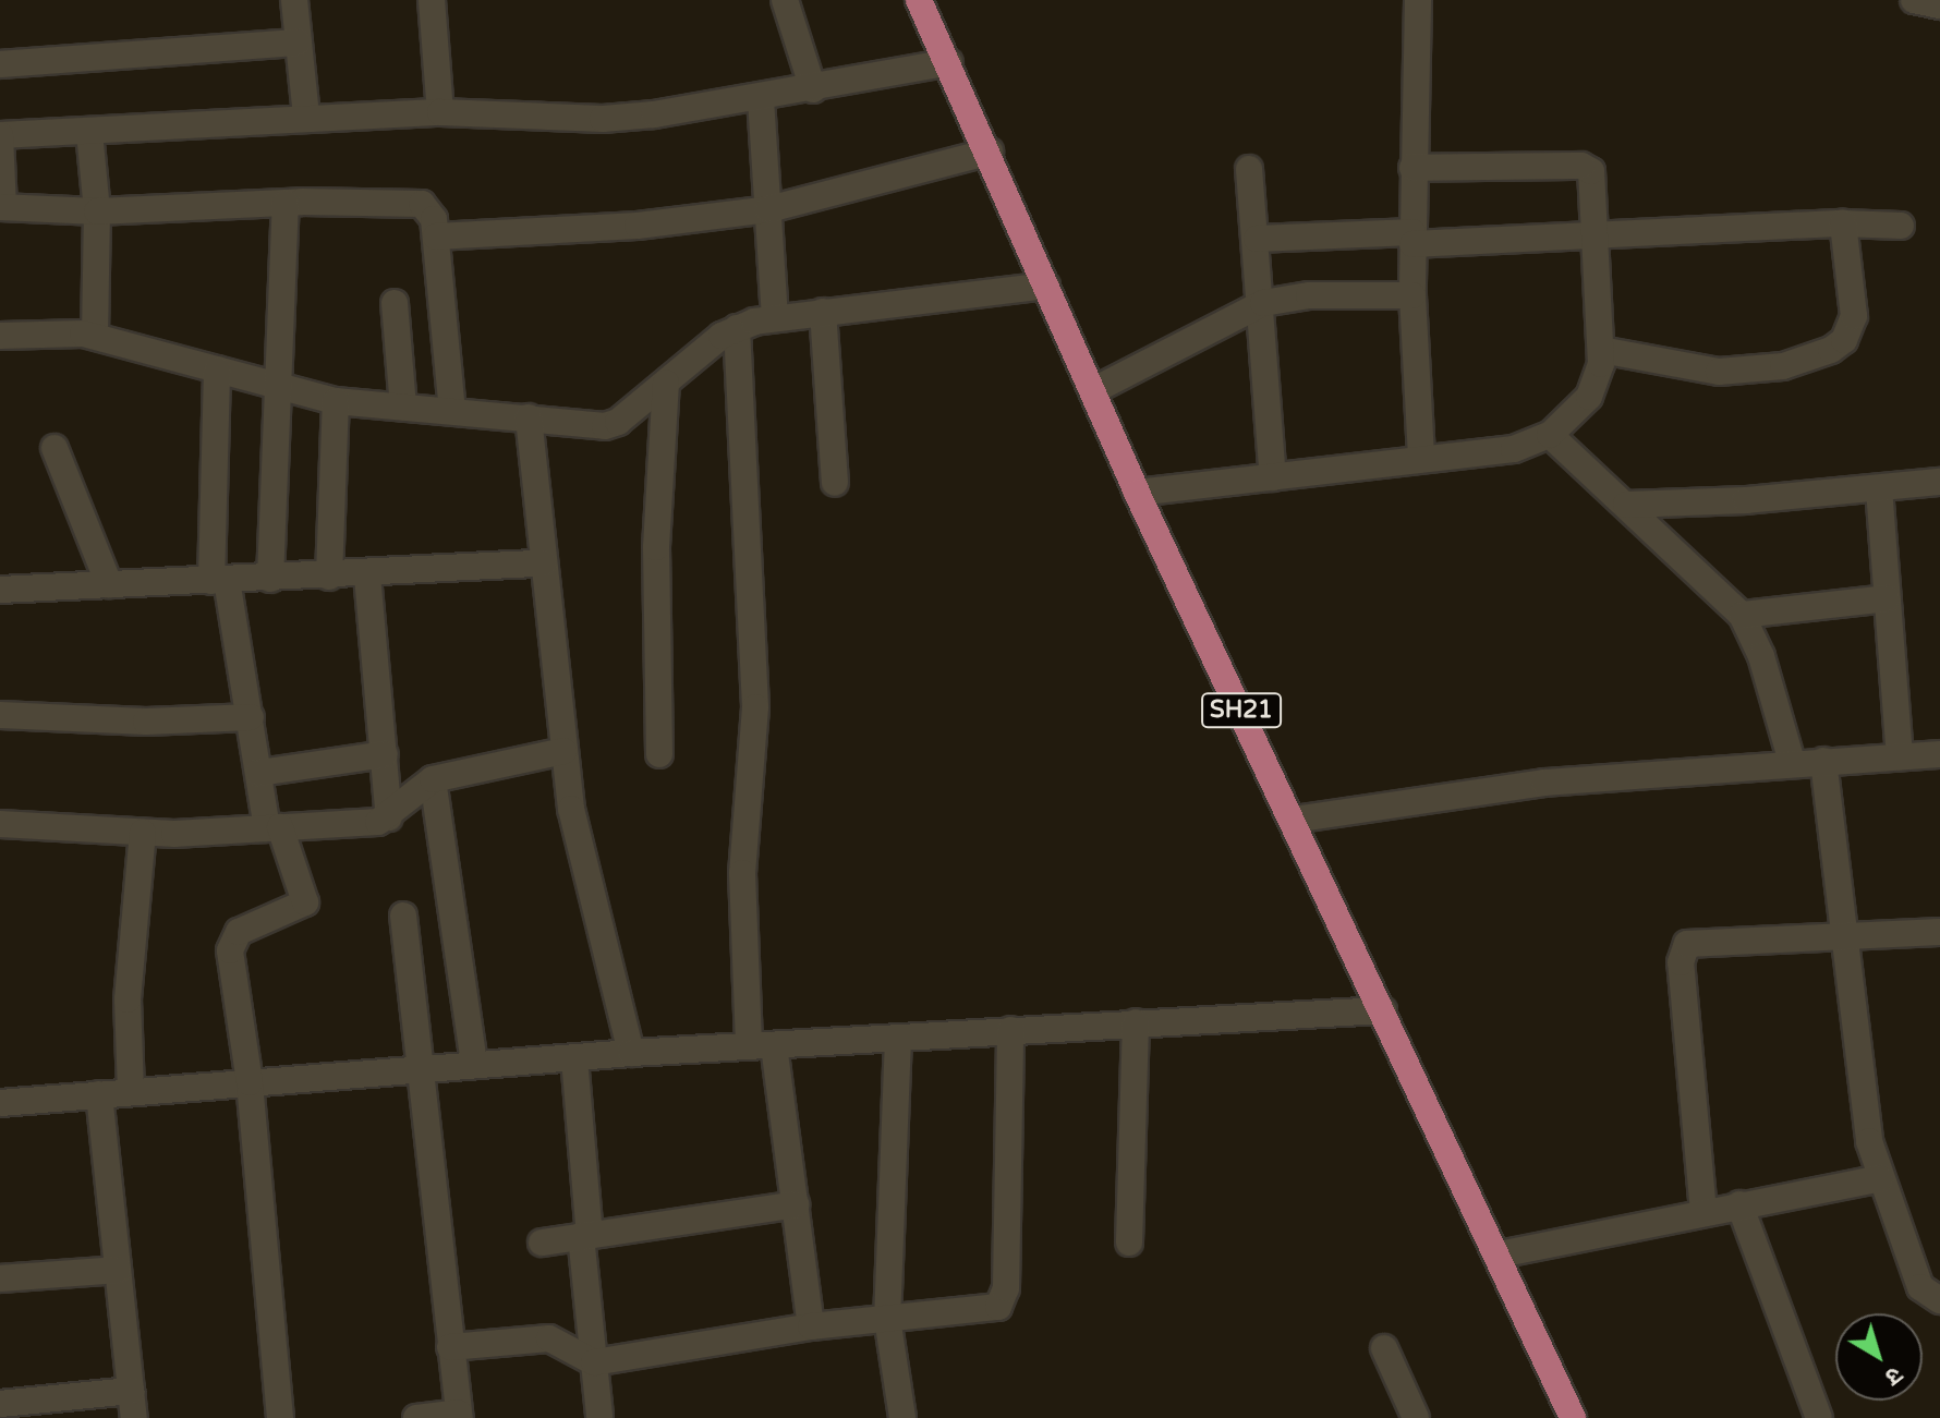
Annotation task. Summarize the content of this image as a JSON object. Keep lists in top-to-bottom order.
{
  "streets": {
    "main road": ["SH21"]
  },
  "north": "bottom right"
}
